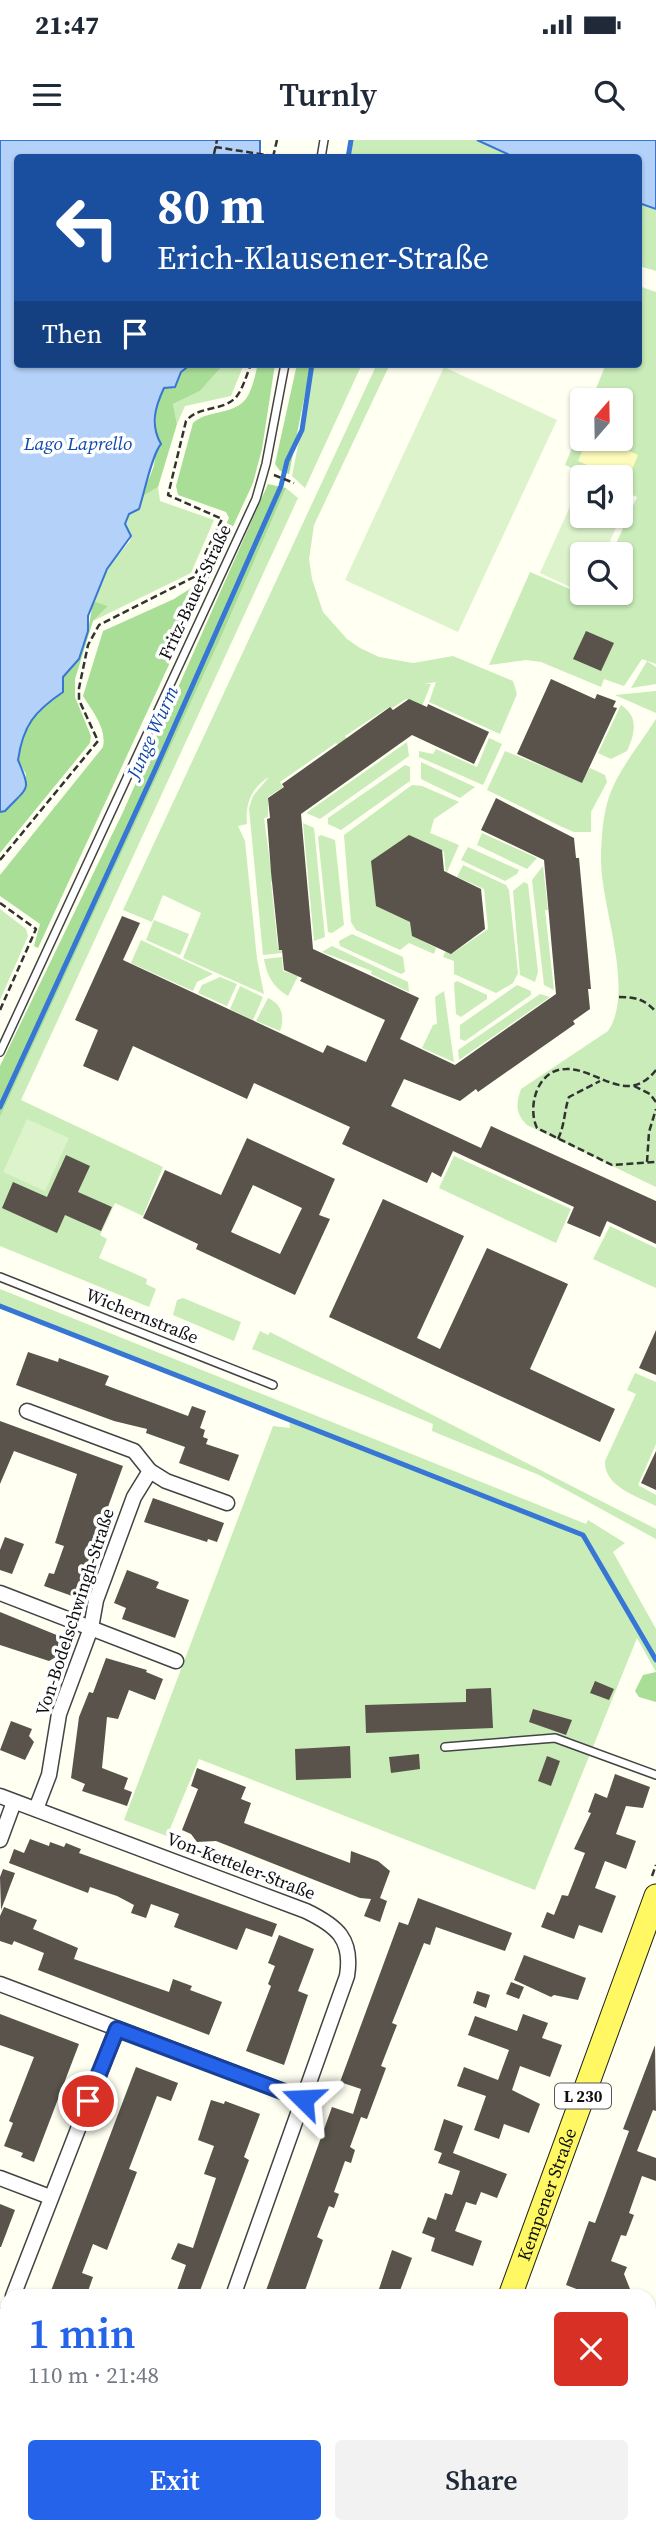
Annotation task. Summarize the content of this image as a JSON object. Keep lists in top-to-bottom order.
{
  "streets": {
    "main road": ["L 230", "Kempener Straße"],
    "street": ["Von-Bodelschwingh-Straße", "Von-Ketteler-Straße"],
    "lane": ["Fritz-Bauer-Straße", "Wichernstraße"]
  },
  "crossings": [
    ["Von-Bodelschwingh-Straße", "Von-Ketteler-Straße"]
  ],
  "water": ["Lago Laprello", "Junge Wurm"],
  "north": "top",
  "page": {
    "status": "21:47",
    "header": "Turnly",
    "turn": ["80 m", "Erich-Klausener-Straße"],
    "then": "Then",
    "heading": ["1 min", "110 m · 21:48"],
    "buttons": ["Exit", "Share"]
  }
}
